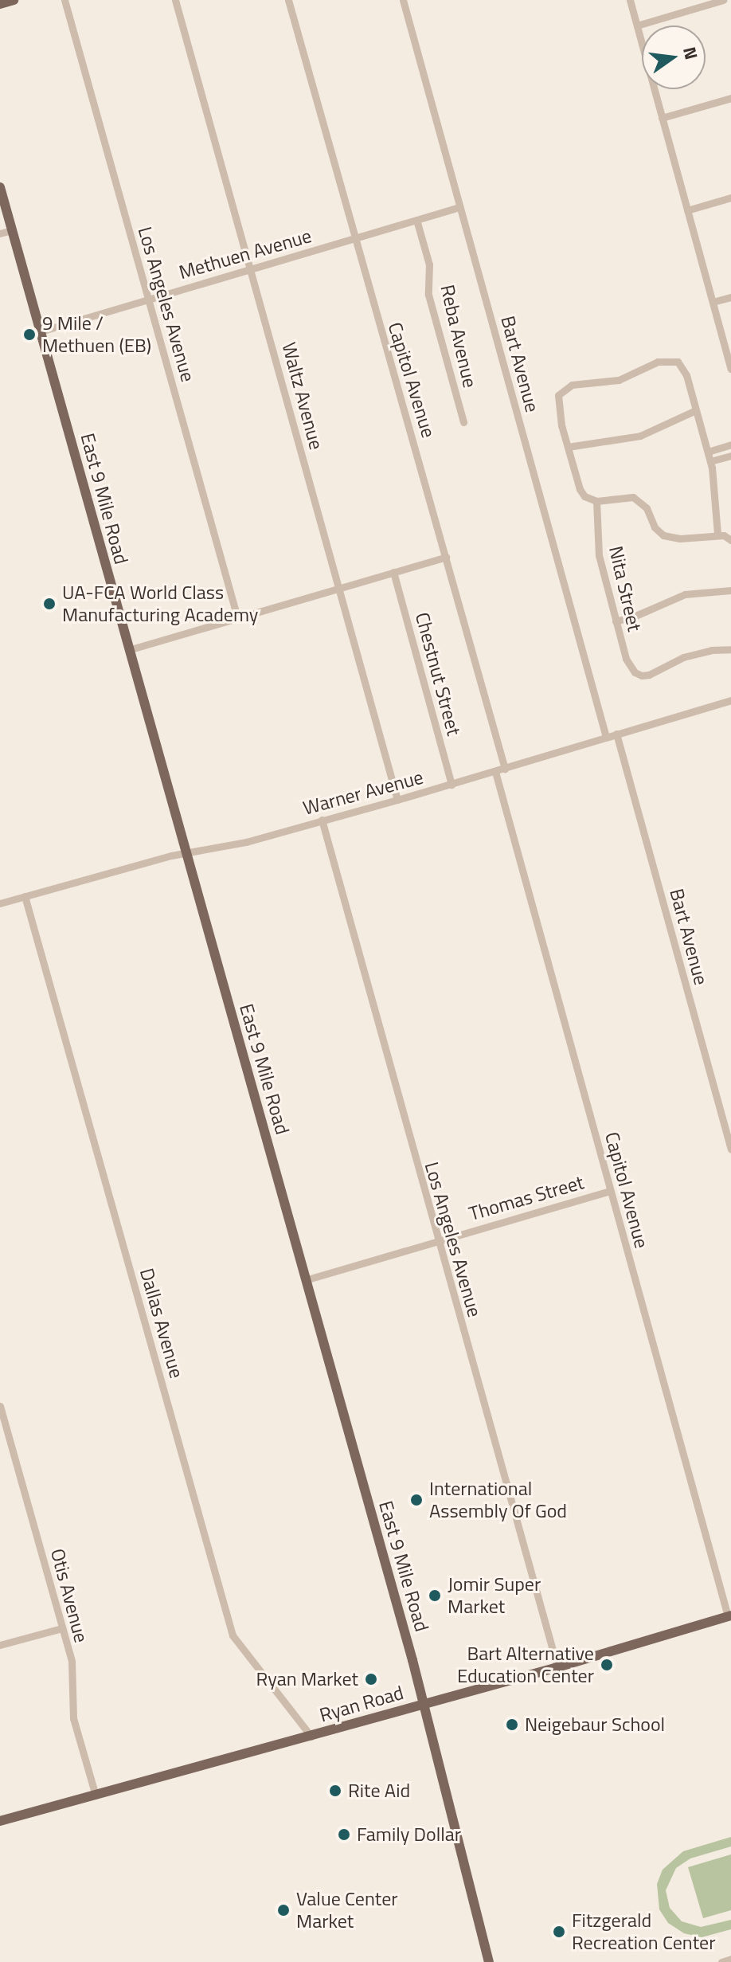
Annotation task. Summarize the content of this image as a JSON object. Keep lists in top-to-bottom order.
{
  "streets": {
    "main road": ["East 9 Mile Road", "Ryan Road"],
    "street": [
      "Methuen Avenue",
      "Los Angeles Avenue",
      "Reba Avenue",
      "Bart Avenue",
      "Capitol Avenue",
      "Waltz Avenue",
      "Nita Street",
      "Chestnut Street",
      "Warner Avenue",
      "Thomas Street",
      "Dallas Avenue",
      "Otis Avenue"
    ]
  },
  "crossings": [
    ["Methuen Avenue", "Los Angeles Avenue"],
    ["Methuen Avenue", "Reba Avenue"],
    ["Methuen Avenue", "Bart Avenue"],
    ["Methuen Avenue", "Capitol Avenue"],
    ["Methuen Avenue", "Waltz Avenue"],
    ["Methuen Avenue", "East 9 Mile Road"],
    ["Los Angeles Avenue", "Warner Avenue"],
    ["Los Angeles Avenue", "Thomas Street"],
    ["Los Angeles Avenue", "Ryan Road"],
    ["Bart Avenue", "Warner Avenue"],
    ["Capitol Avenue", "Warner Avenue"],
    ["Capitol Avenue", "Thomas Street"],
    ["Capitol Avenue", "Ryan Road"],
    ["Waltz Avenue", "Warner Avenue"],
    ["East 9 Mile Road", "Warner Avenue"],
    ["East 9 Mile Road", "Thomas Street"],
    ["East 9 Mile Road", "Ryan Road"],
    ["Chestnut Street", "Warner Avenue"],
    ["Warner Avenue", "Dallas Avenue"],
    ["Dallas Avenue", "Ryan Road"],
    ["Otis Avenue", "Ryan Road"]
  ],
  "places": [
    "9 Mile / Methuen (EB)",
    "UA-FCA World Class Manufacturing Academy",
    "International Assembly Of God",
    "Jomir Super Market",
    "Bart Alternative Education Center",
    "Ryan Market",
    "Neigebaur School",
    "Rite Aid",
    "Family Dollar",
    "Value Center Market",
    "Fitzgerald Recreation Center"
  ],
  "north": "right"
}
